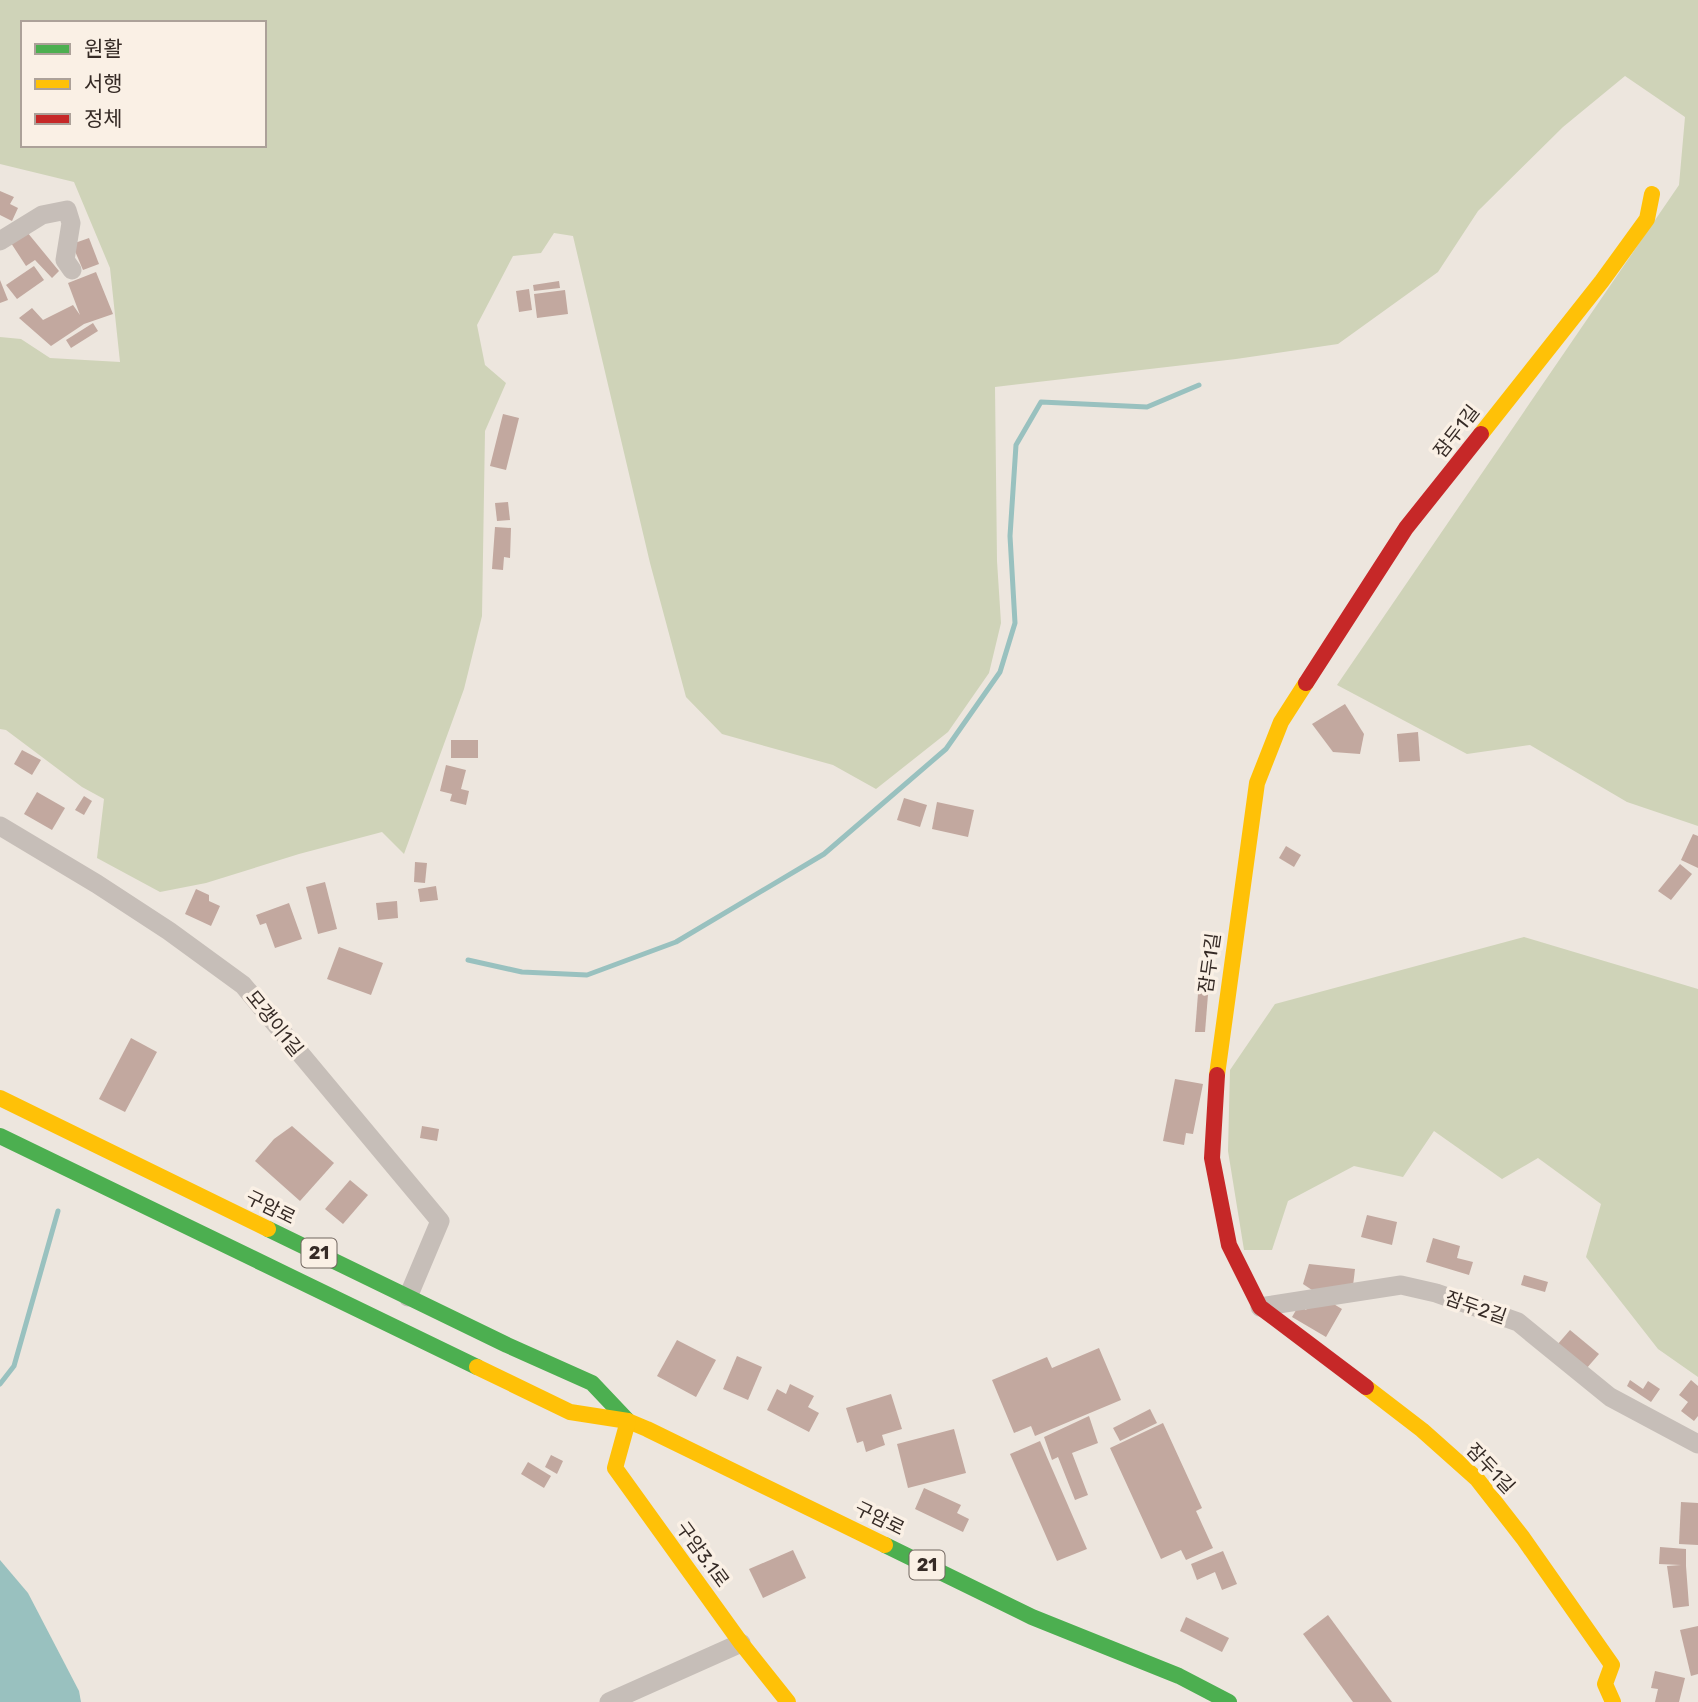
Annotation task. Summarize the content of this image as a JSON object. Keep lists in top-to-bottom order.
{
  "streets": {
    "street": [
      "잠두1길",
      "모갱이1길",
      "구암로",
      "21",
      "잠두2길",
      "구암3.1로"
    ]
  },
  "crossings": [
    ["잠두1길", "잠두2길"],
    ["모갱이1길", "구암로"],
    ["구암로", "구암3.1로"]
  ],
  "legend": ["원활", "서행", "정체"]
}
